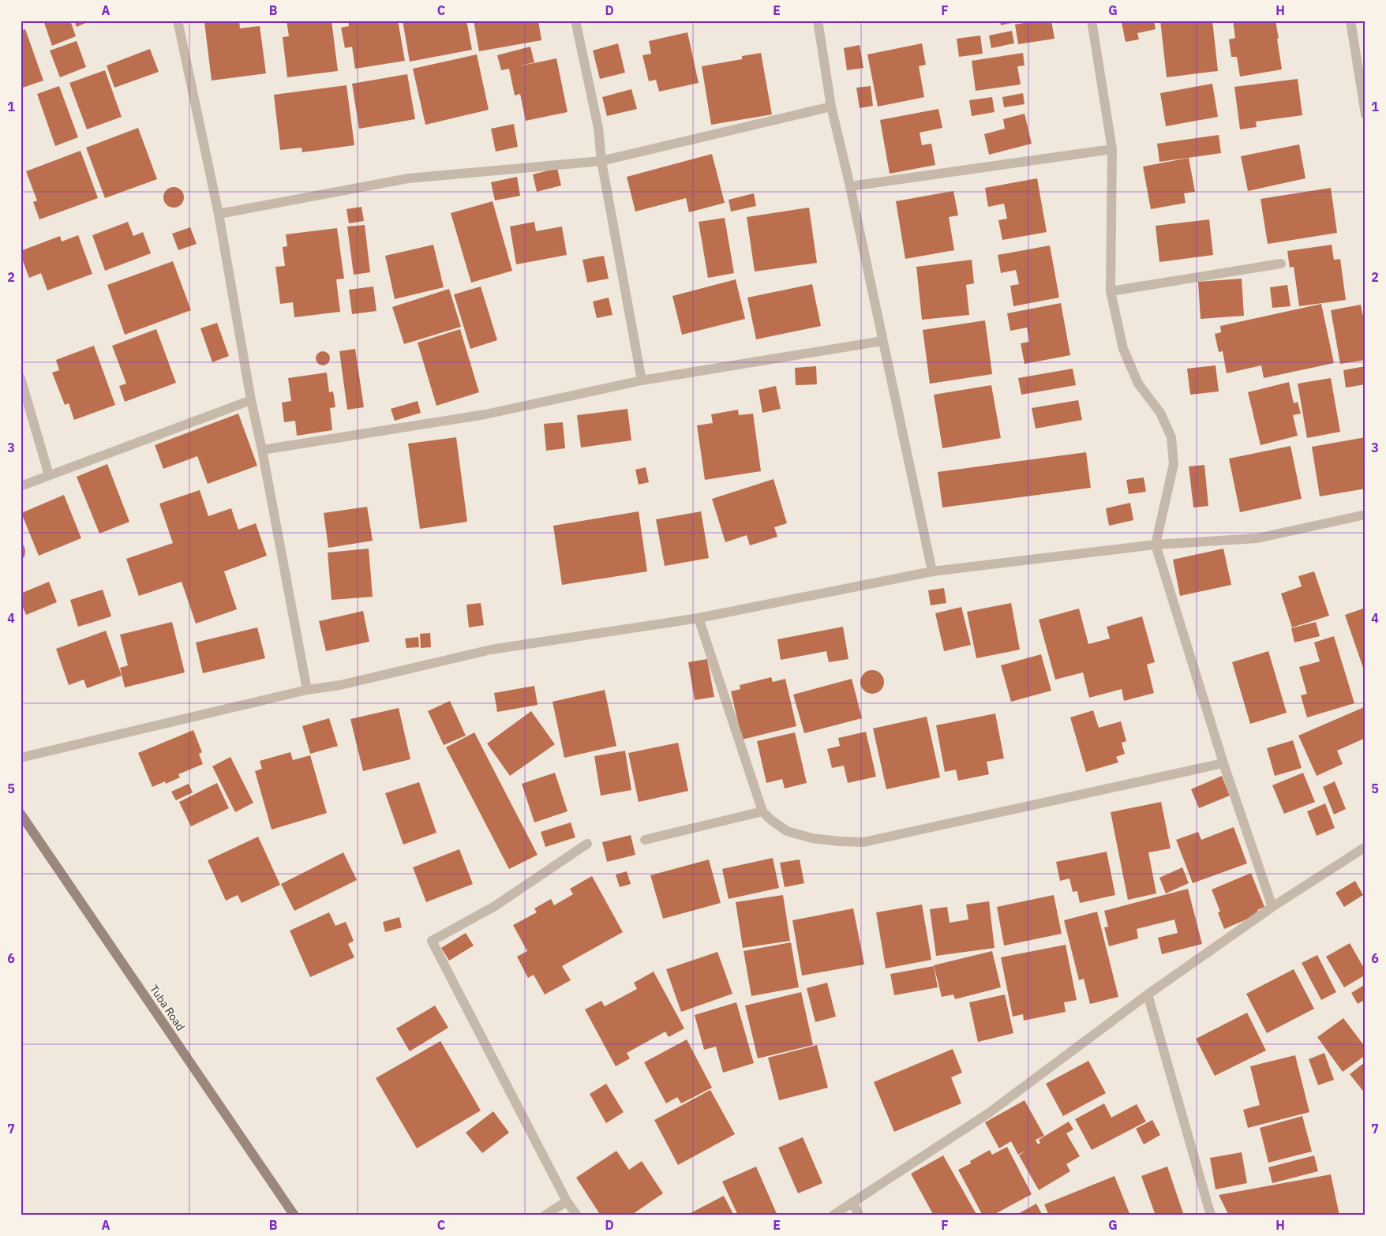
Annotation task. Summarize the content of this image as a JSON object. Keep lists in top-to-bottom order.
{
  "streets": {
    "street": ["Tuba Road"]
  },
  "grid": {
    "columns": [
      "A",
      "B",
      "C",
      "D",
      "E",
      "F",
      "G",
      "H"
    ],
    "rows": [
      "1",
      "2",
      "3",
      "4",
      "5",
      "6",
      "7"
    ]
  }
}
